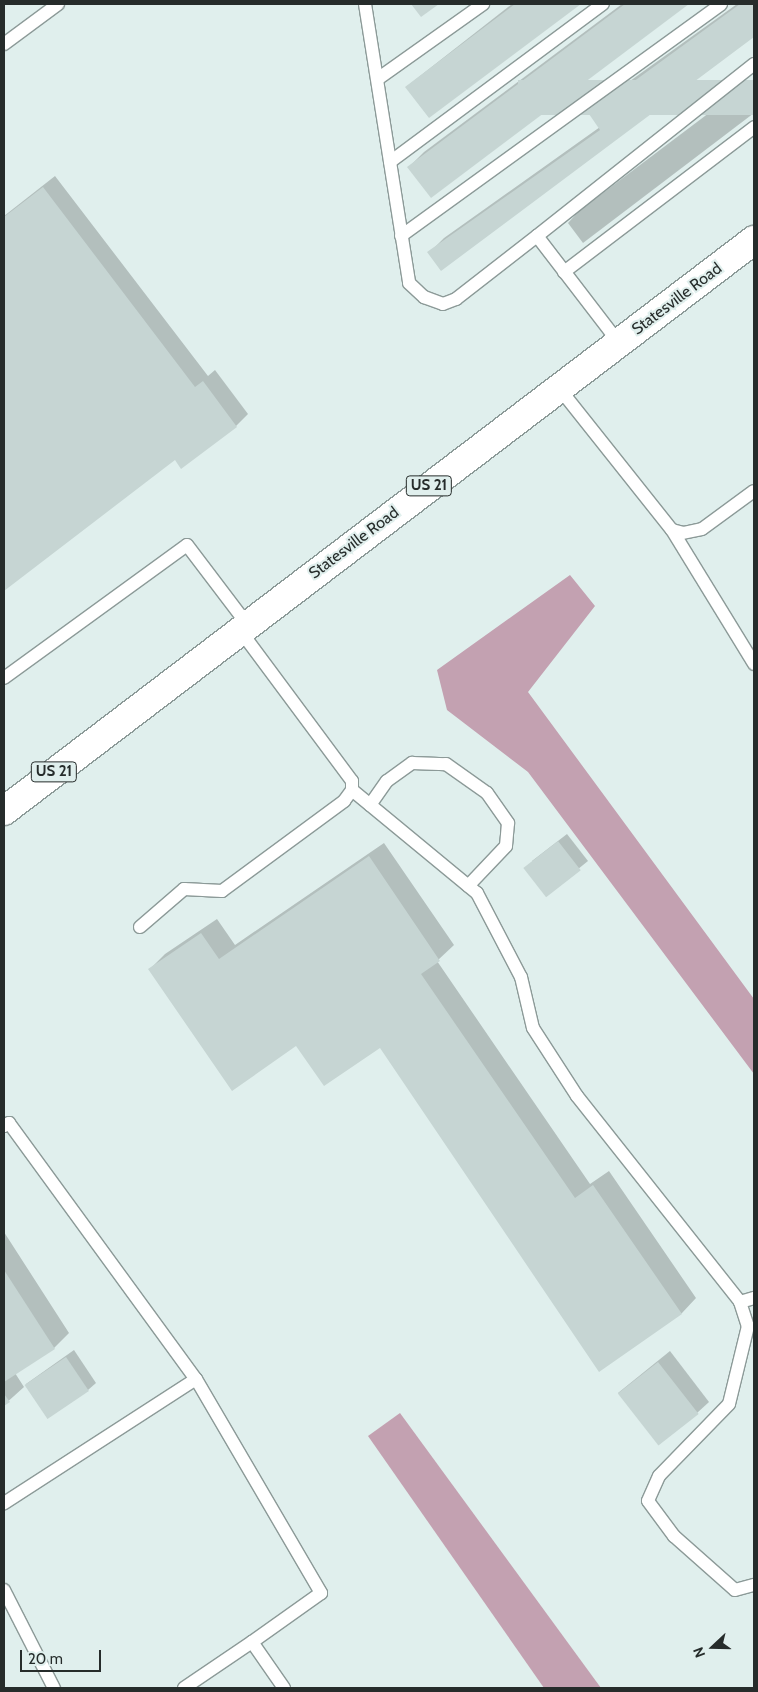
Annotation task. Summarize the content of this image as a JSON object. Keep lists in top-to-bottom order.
{
  "streets": {
    "main road": ["Statesville Road", "US 21"]
  },
  "scale_bar": "20 m",
  "north": "left"
}
